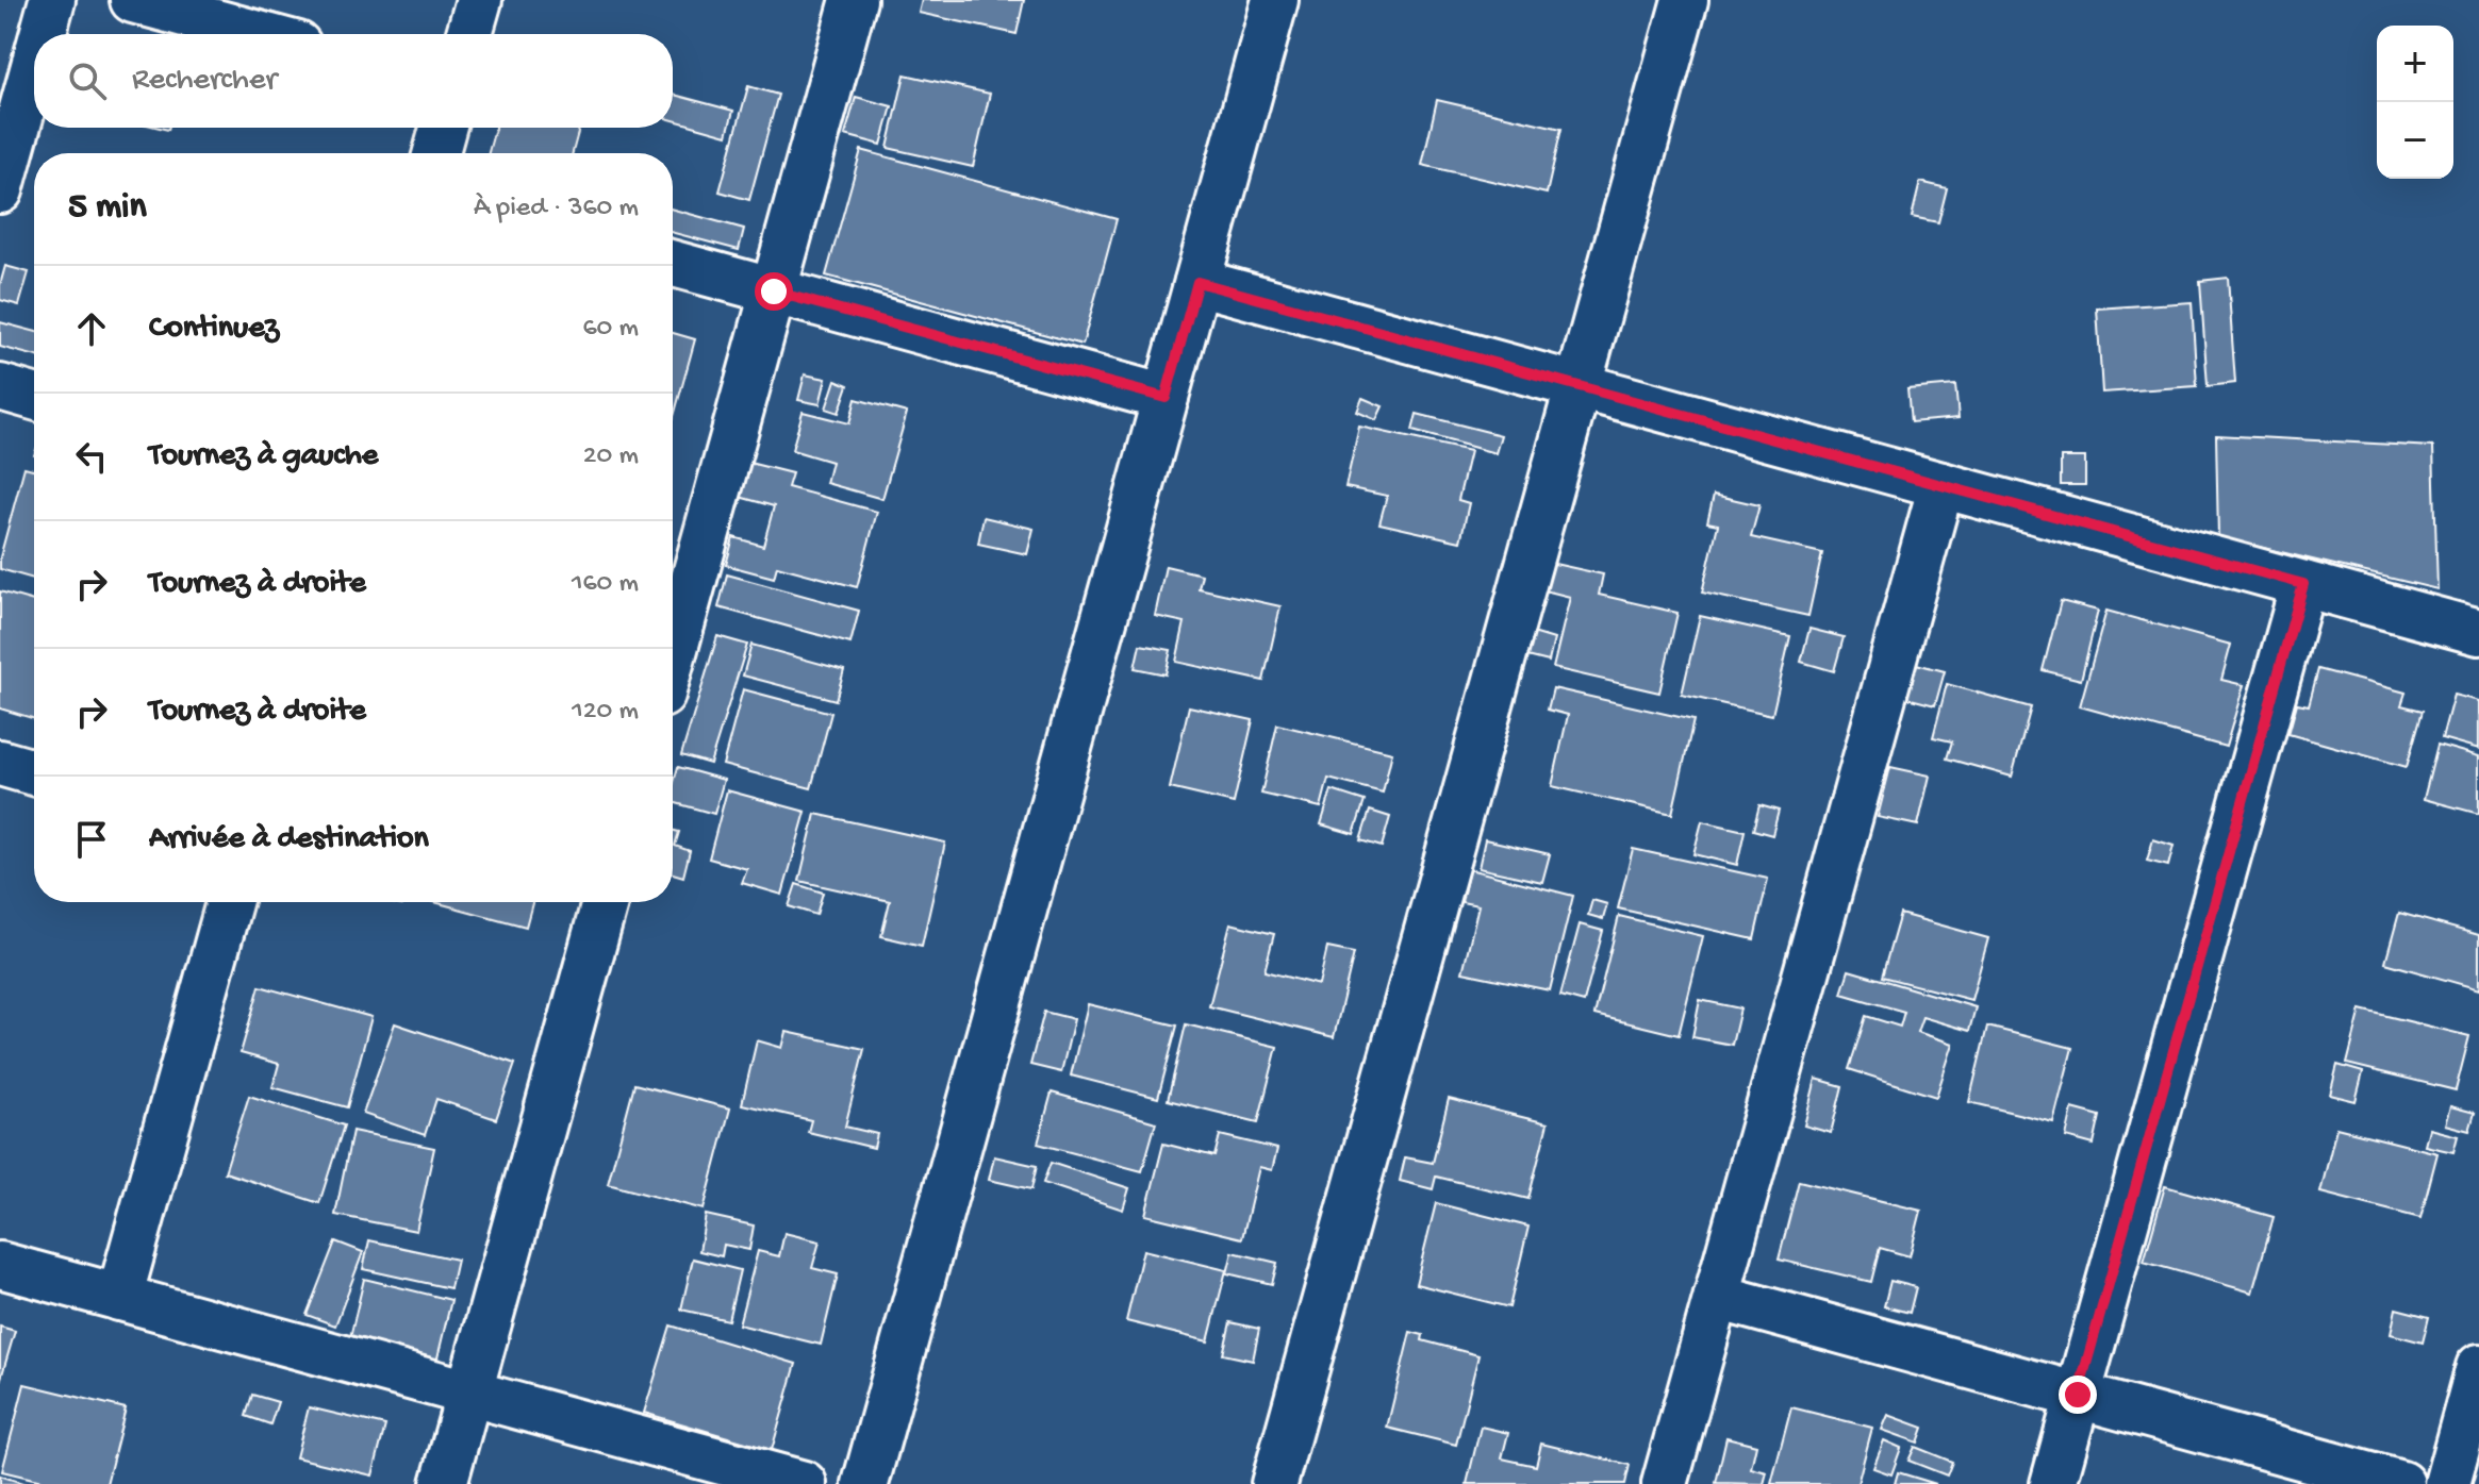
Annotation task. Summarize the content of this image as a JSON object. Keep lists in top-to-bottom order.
{
  "page": {
    "map_buttons": ["+", "−"],
    "search": "Rechercher",
    "heading": ["5 min", "À pied · 360 m"],
    "list": [
      ["Continuez", "60 m"],
      ["Tournez à gauche", "20 m"],
      ["Tournez à droite", "160 m"],
      ["Tournez à droite", "120 m"],
      "Arrivée à destination"
    ]
  }
}
